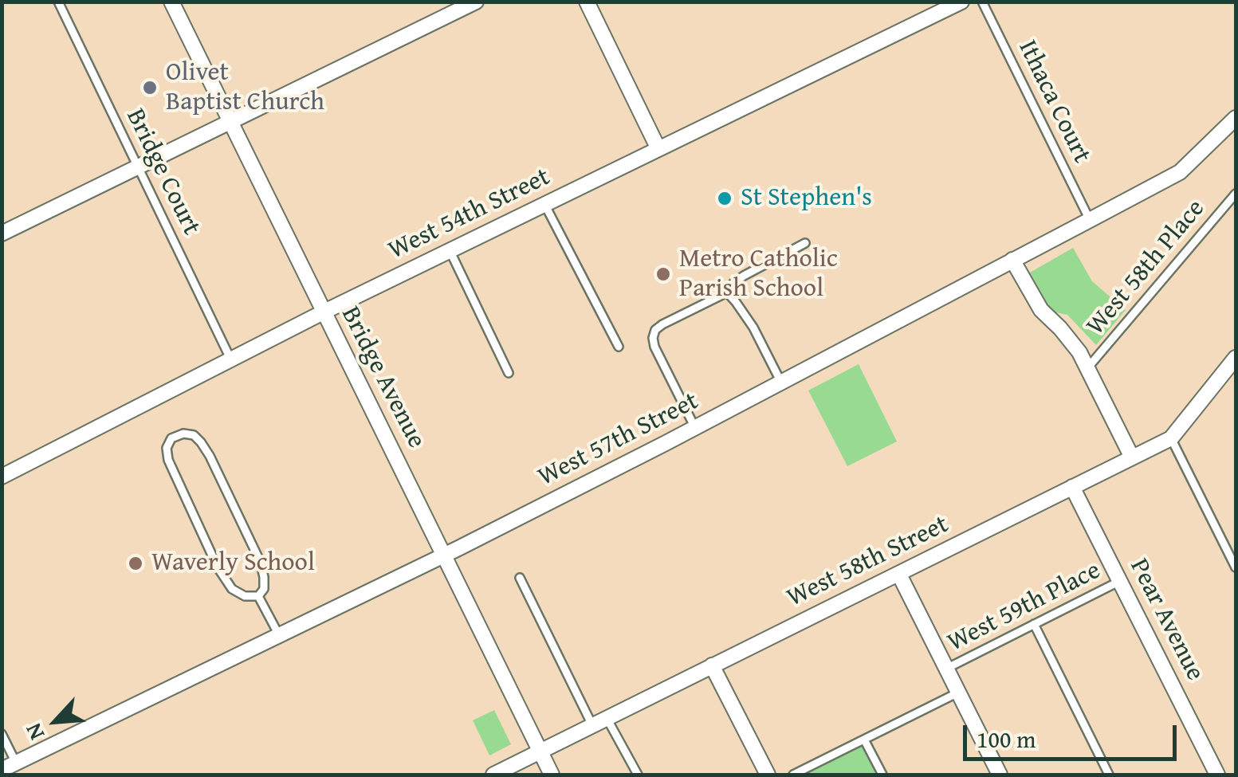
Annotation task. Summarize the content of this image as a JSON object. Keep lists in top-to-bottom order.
{
  "streets": {
    "street": [
      "West 54th Street",
      "Bridge Avenue",
      "West 57th Street",
      "West 58th Street",
      "Pear Avenue"
    ],
    "lane": [
      "Ithaca Court",
      "Bridge Court",
      "West 58th Place",
      "West 59th Place"
    ]
  },
  "crossings": [
    ["Ithaca Court", "West 57th Street"],
    ["Bridge Court", "West 54th Street"],
    ["West 54th Street", "Bridge Avenue"],
    ["Bridge Avenue", "West 57th Street"],
    ["Bridge Avenue", "West 58th Street"],
    ["West 58th Street", "Pear Avenue"],
    ["West 59th Place", "Pear Avenue"]
  ],
  "places": [
    "Olivet Baptist Church",
    "St Stephen's",
    "Metro Catholic Parish School",
    "Waverly School"
  ],
  "scale_bar": "100 m",
  "north": "bottom left"
}
